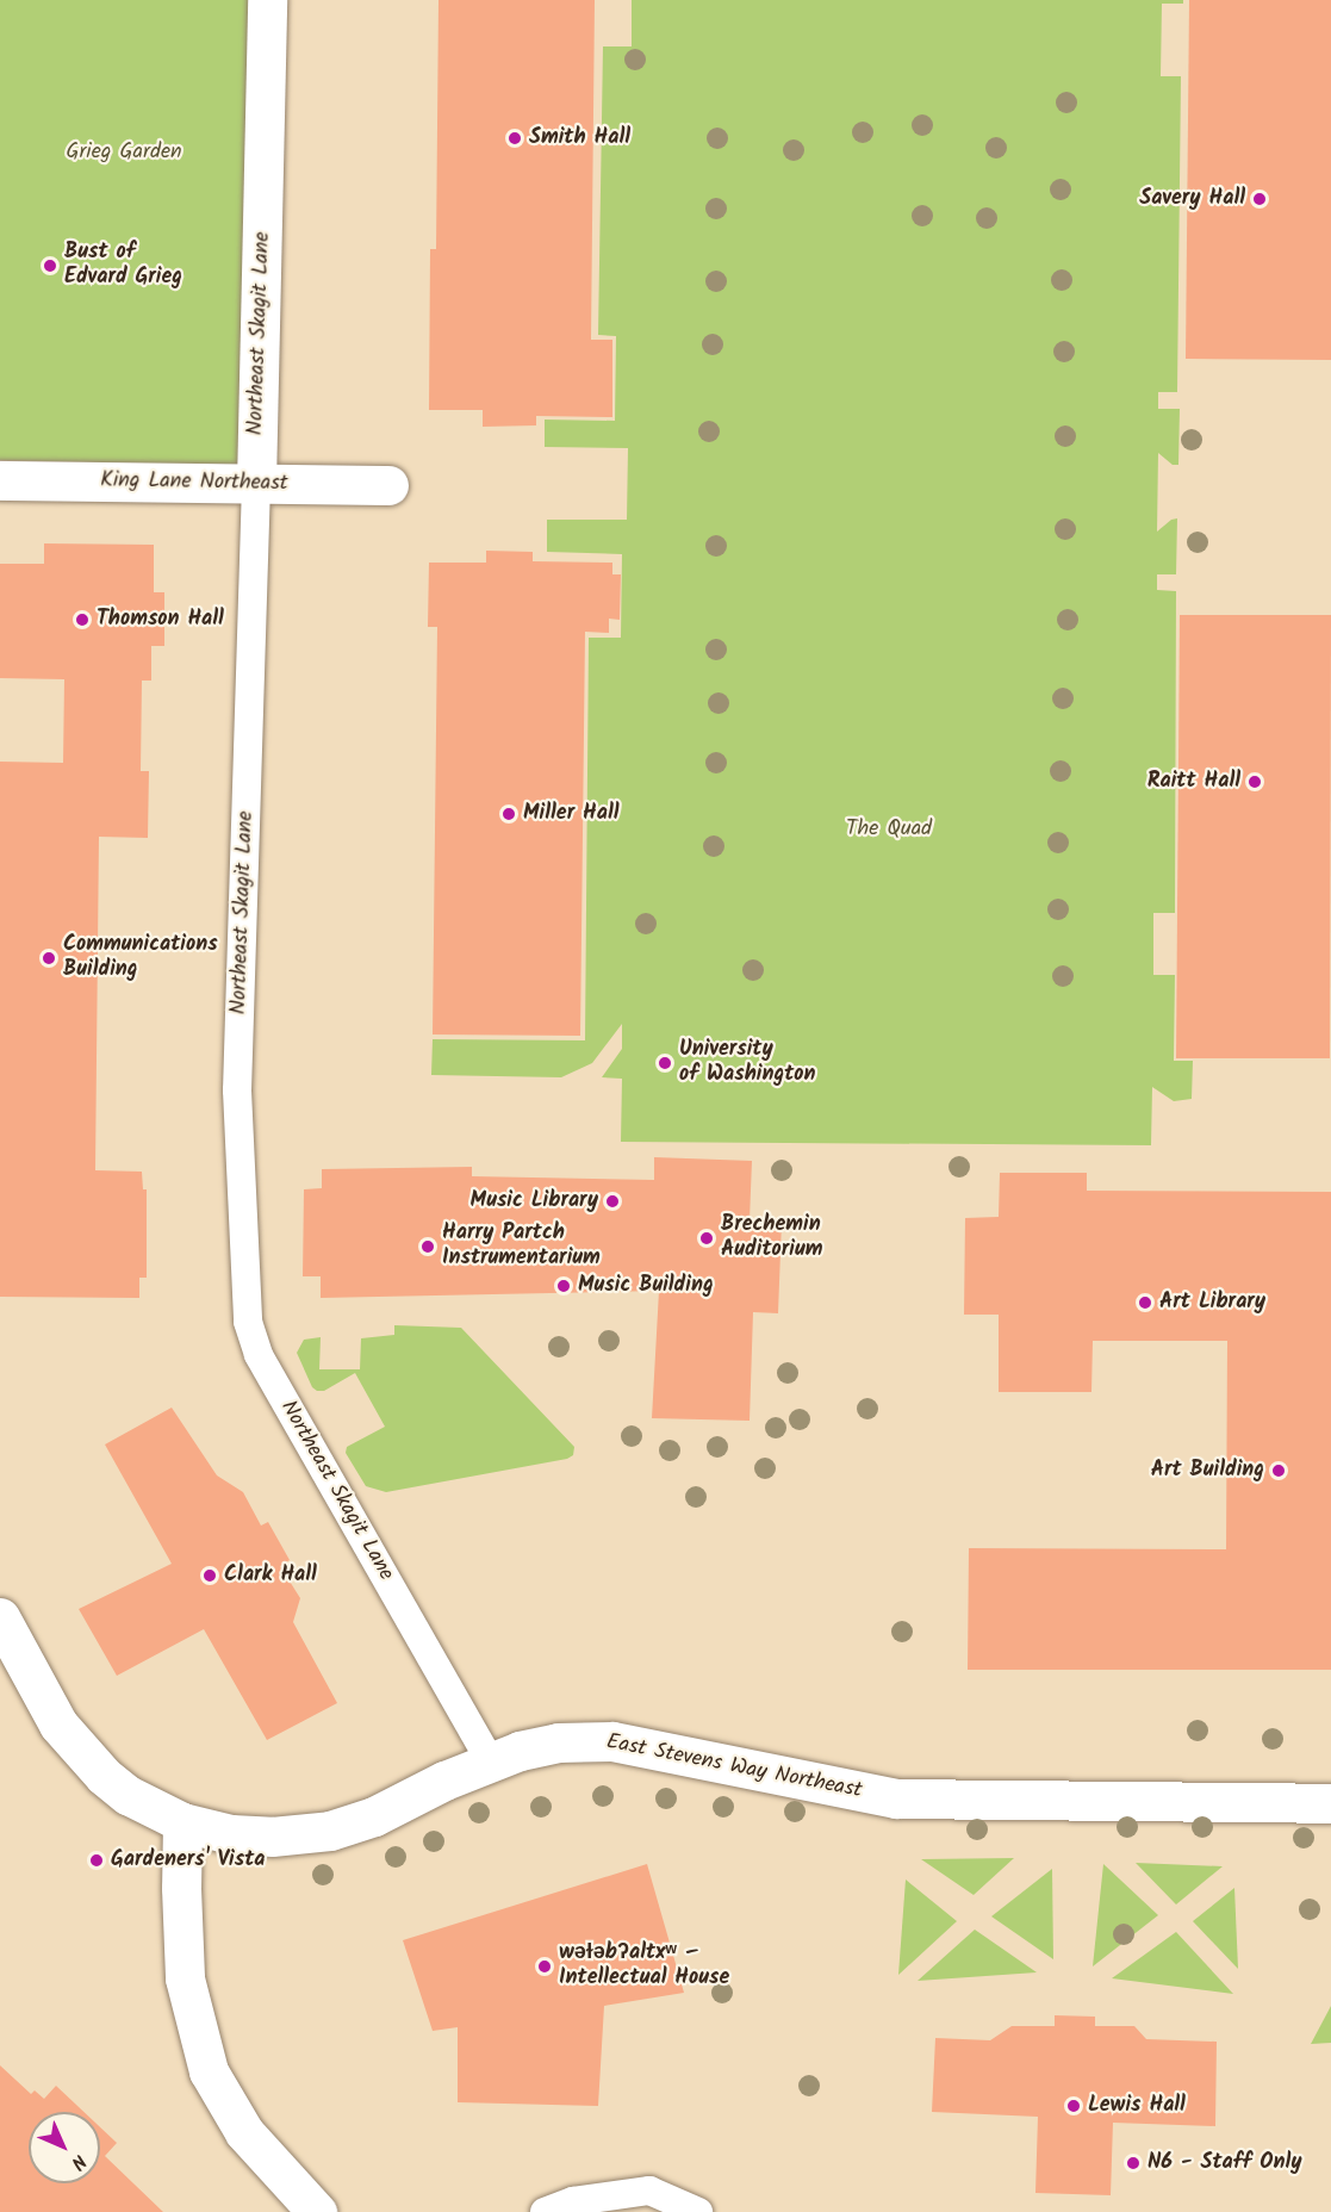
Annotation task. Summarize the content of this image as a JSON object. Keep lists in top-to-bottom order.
{
  "streets": {
    "street": ["Northeast Skagit Lane", "King Lane Northeast", "East Stevens Way Northeast"]
  },
  "crossings": [
    ["Northeast Skagit Lane", "King Lane Northeast"],
    ["Northeast Skagit Lane", "East Stevens Way Northeast"]
  ],
  "parks": ["Grieg Garden", "The Quad"],
  "places": [
    "Smith Hall",
    "Savery Hall",
    "Bust of Edvard Grieg",
    "Thomson Hall",
    "Raitt Hall",
    "Miller Hall",
    "Communications Building",
    "University of Washington",
    "Music Library",
    "Brechemin Auditorium",
    "Harry Partch Instrumentarium",
    "Music Building",
    "Art Library",
    "Art Building",
    "Clark Hall",
    "Gardeners' Vista",
    "wǝɫǝbʔaltxʷ – Intellectual House",
    "Lewis Hall",
    "N6 - Staff Only"
  ],
  "north": "bottom right"
}
